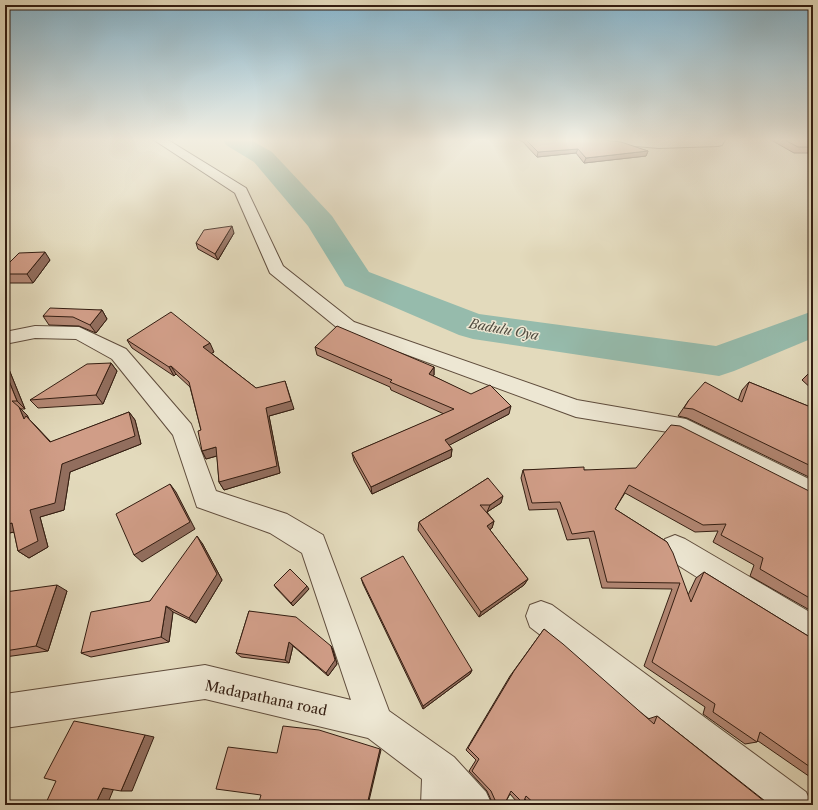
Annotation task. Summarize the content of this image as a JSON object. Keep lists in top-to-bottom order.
{
  "streets": {
    "street": ["Madapathana road"]
  },
  "water": ["Badulu Oya"]
}
